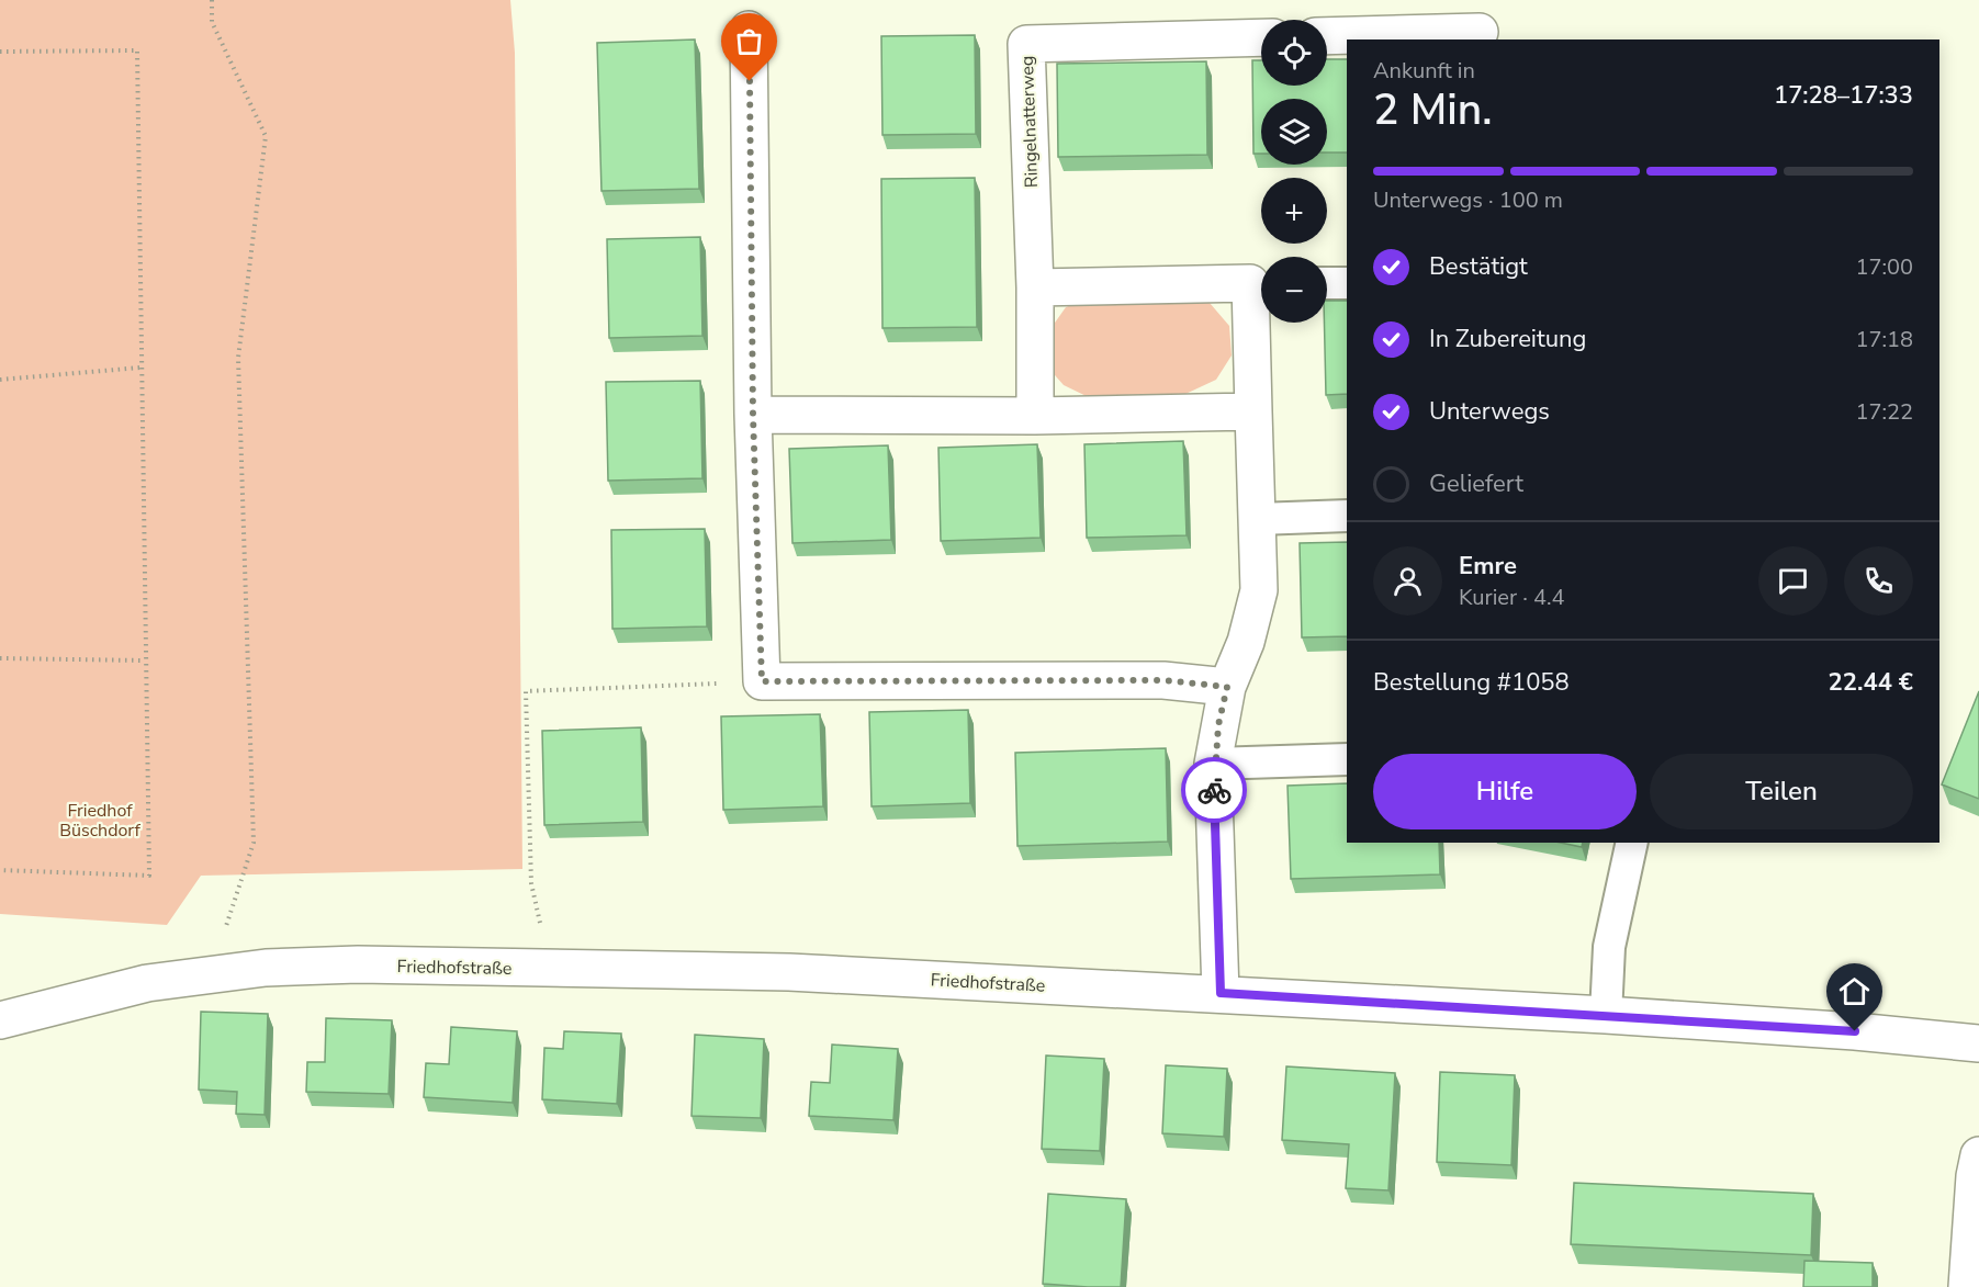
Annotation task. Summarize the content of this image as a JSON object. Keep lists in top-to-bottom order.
{
  "streets": {
    "street": ["Ringelnatterweg", "Friedhofstraße"]
  },
  "parks": ["Friedhof Büschdorf"],
  "page": {
    "map_buttons": ["+", "−"],
    "heading": ["2 Min.", "Ankunft in", "17:28–17:33"],
    "panel": [
      "Emre",
      "Kurier · 4.4",
      "Bestellung #1058",
      "22.44 €"
    ],
    "bar": "Unterwegs · 100 m",
    "list": [
      ["Bestätigt", "17:00"],
      ["In Zubereitung", "17:18"],
      ["Unterwegs", "17:22"],
      "Geliefert"
    ],
    "buttons": ["Hilfe", "Teilen"]
  }
}
